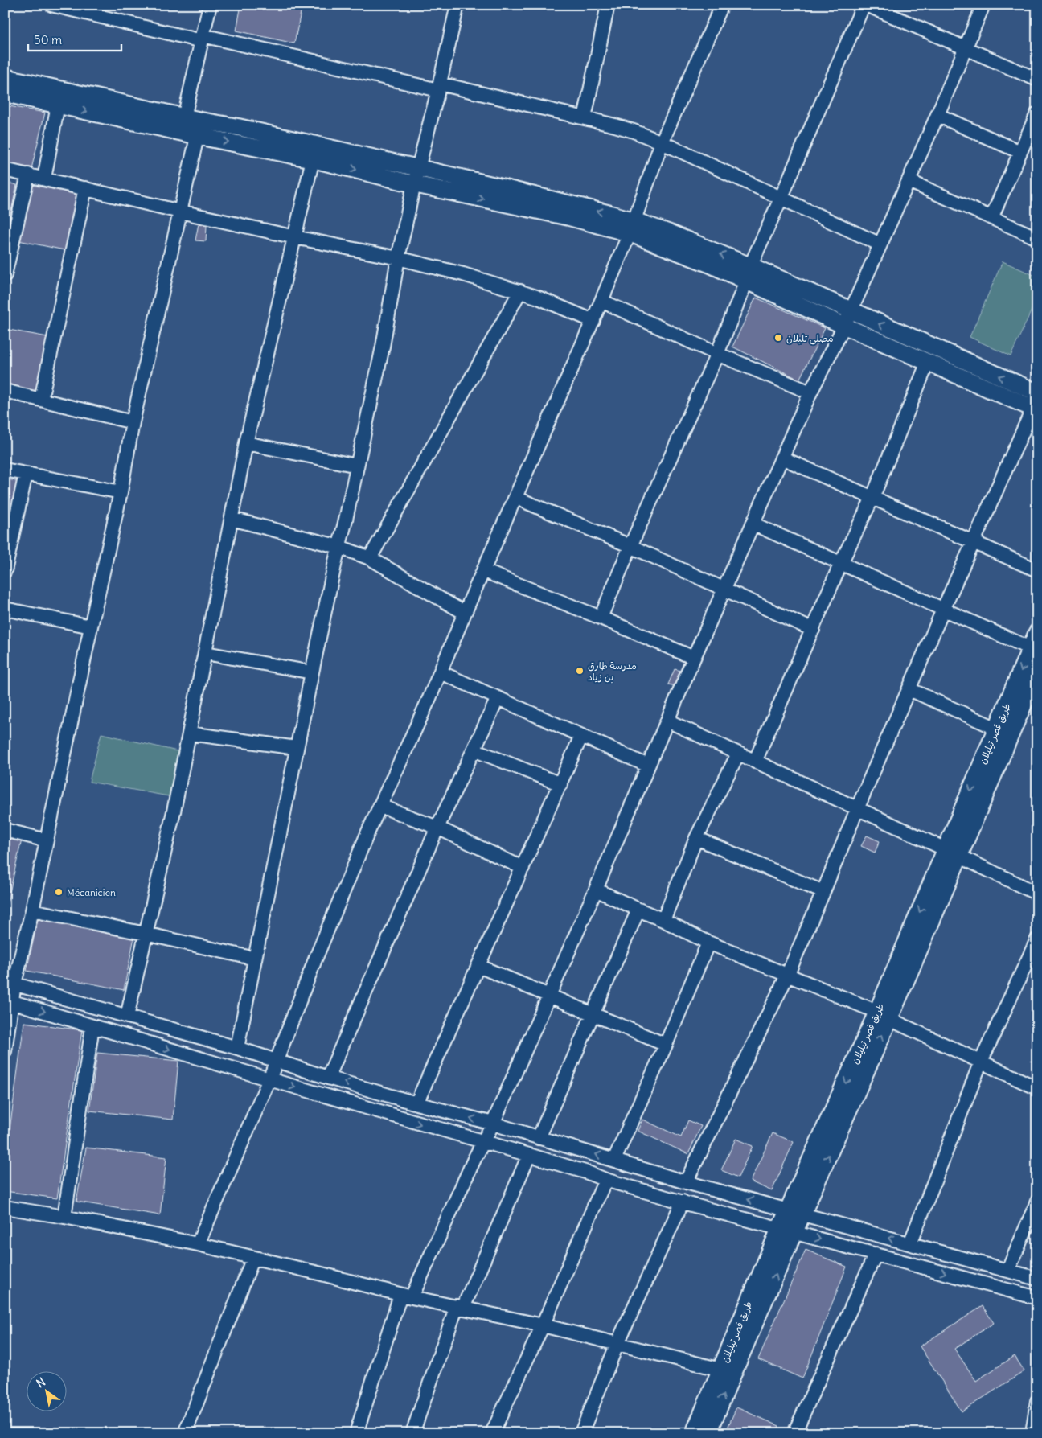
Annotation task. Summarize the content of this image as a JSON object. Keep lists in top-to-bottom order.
{
  "streets": {
    "main road": ["طريق قصر تيليلان"]
  },
  "places": ["مصلى تليلان", "مدرسة طارق بن زياد", "Mécanicien"],
  "scale_bar": "50 m",
  "north": "top left"
}
